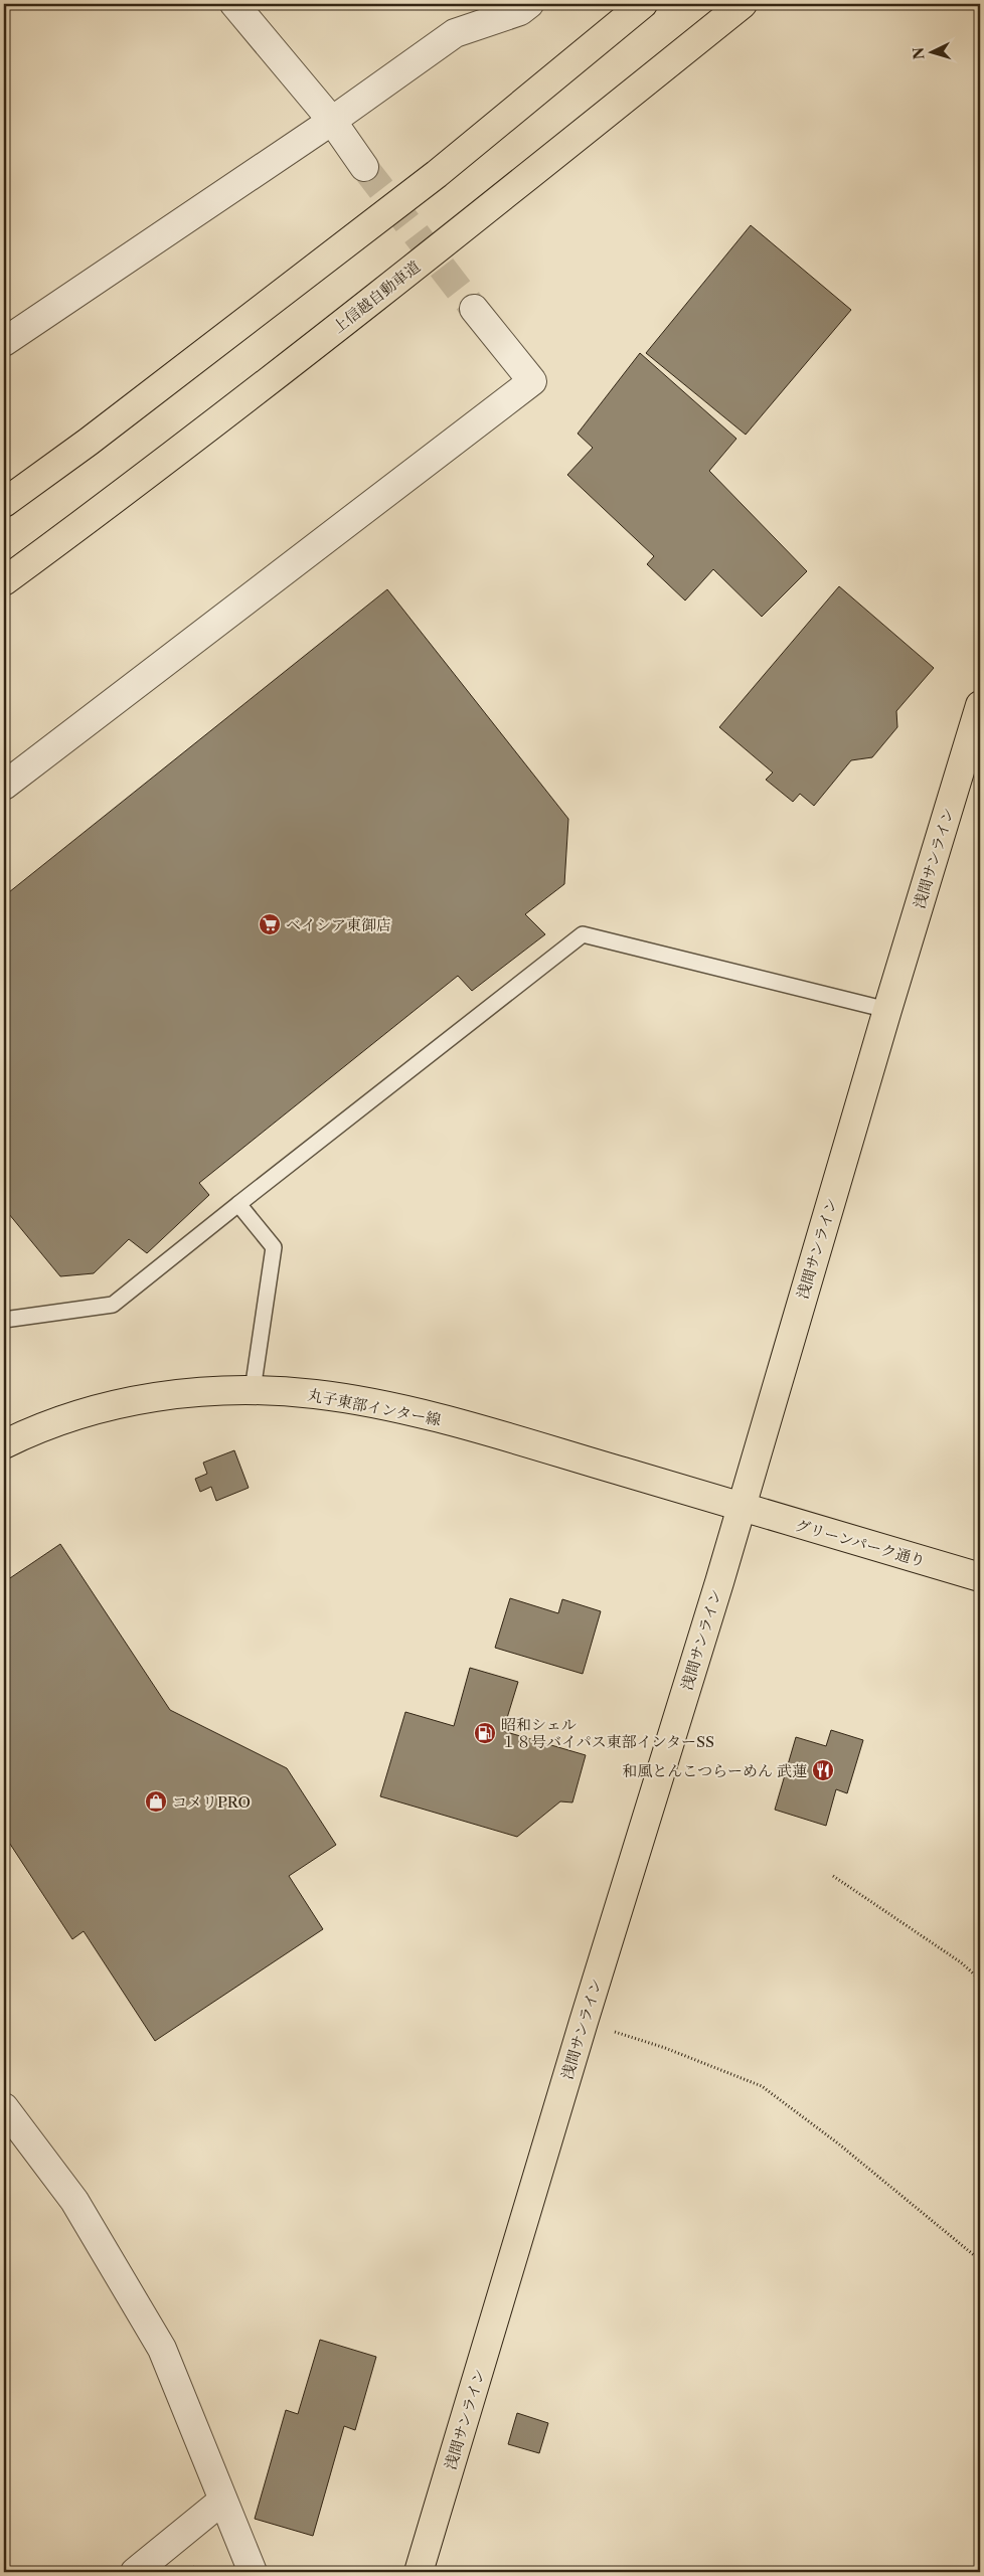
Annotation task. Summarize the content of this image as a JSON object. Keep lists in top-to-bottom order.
{
  "streets": {
    "main road": [
      "上信越自動車道",
      "浅間サンライン",
      "丸子東部インター線",
      "グリーンパーク通り"
    ]
  },
  "crossings": [
    ["浅間サンライン", "丸子東部インター線"],
    ["浅間サンライン", "グリーンパーク通り"],
    ["丸子東部インター線", "グリーンパーク通り"]
  ],
  "places": {
    "supermarket": ["ベイシア東御店"],
    "fuel station": ["昭和シェル １８号バイパス東部インターSS"],
    "restaurant": ["和風とんこつらーめん 武蓮"],
    "shop": ["コメリPRO"]
  },
  "north": "left"
}
